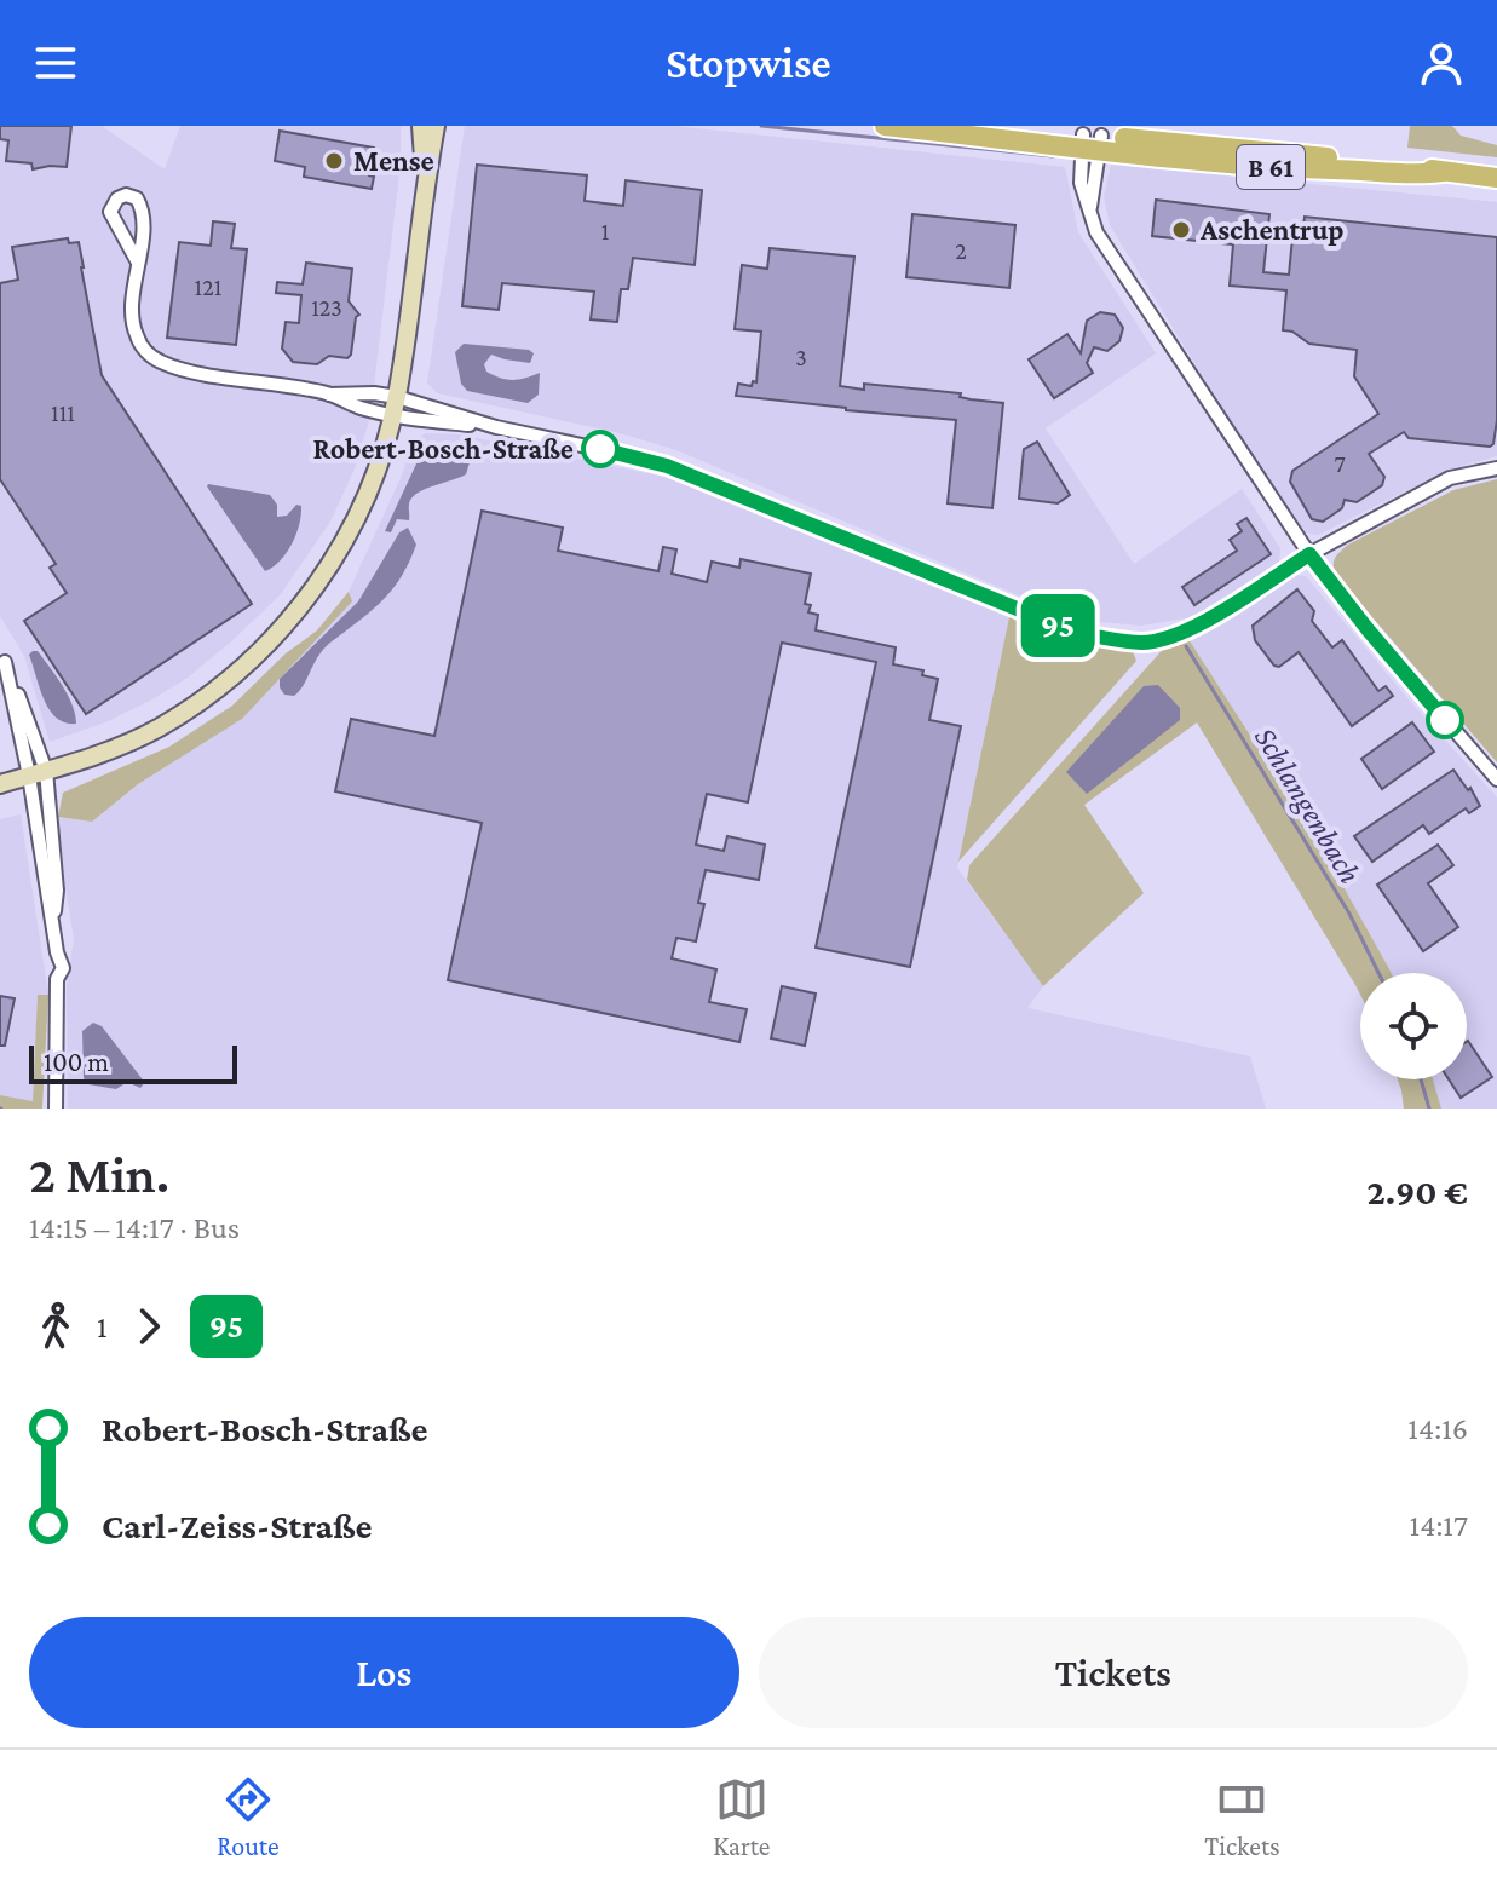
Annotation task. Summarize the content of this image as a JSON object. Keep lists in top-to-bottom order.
{
  "streets": {
    "main road": ["B 61"]
  },
  "water": ["Schlangenbach"],
  "places": ["Mense", "Aschentrup", "Robert-Bosch-Straße"],
  "lines": ["bus line 95"],
  "house_numbers": [
    "1",
    "2",
    "121",
    "123",
    "3",
    "111",
    "7"
  ],
  "scale_bar": "100 m",
  "page": {
    "header": "Stopwise",
    "on_map": "95",
    "scale": "100 m",
    "heading": ["2 Min.", "14:15 – 14:17 · Bus", "2.90 €"],
    "legs": ["1", "95"],
    "list": [
      {
        "name": "Robert-Bosch-Straße",
        "value": "14:16"
      },
      {
        "name": "Carl-Zeiss-Straße",
        "value": "14:17"
      }
    ],
    "buttons": ["Los", "Tickets"],
    "tabs": ["Route", "Karte", "Tickets"]
  }
}
